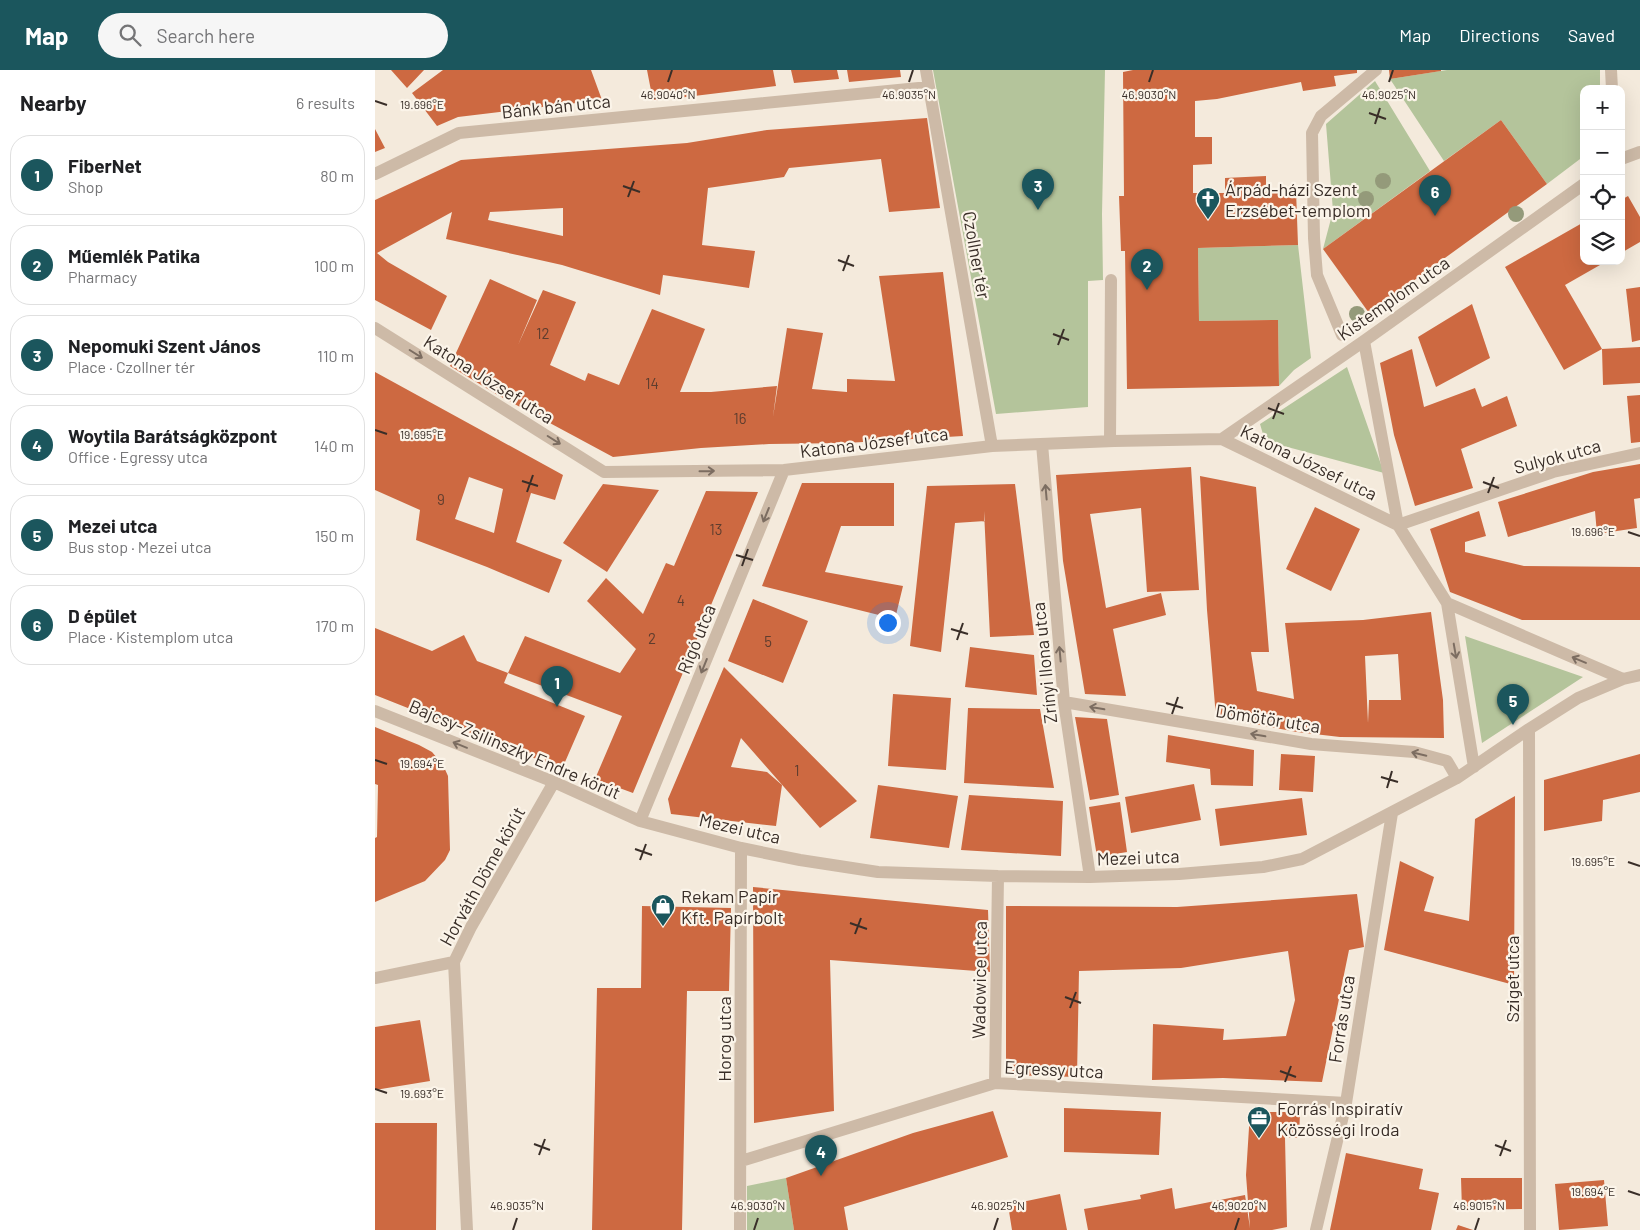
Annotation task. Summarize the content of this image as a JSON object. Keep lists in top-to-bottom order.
{
  "streets": {
    "street": [
      "Bánk bán utca",
      "Czollner tér",
      "Kistemplom utca",
      "Katona József utca",
      "Sulyok utca",
      "Rigó utca",
      "Zrínyi Ilona utca",
      "Dömötör utca",
      "Bajcsy-Zsilinszky Endre körút",
      "Mezei utca",
      "Horváth Döme körút",
      "Sziget utca",
      "Wadowice utca",
      "Forrás utca",
      "Horog utca",
      "Egressy utca"
    ]
  },
  "crossings": [
    ["Bánk bán utca", "Czollner tér"],
    ["Czollner tér", "Katona József utca"],
    ["Kistemplom utca", "Katona József utca"],
    ["Katona József utca", "Sulyok utca"],
    ["Katona József utca", "Rigó utca"],
    ["Katona József utca", "Zrínyi Ilona utca"],
    ["Rigó utca", "Bajcsy-Zsilinszky Endre körút"],
    ["Rigó utca", "Mezei utca"],
    ["Zrínyi Ilona utca", "Dömötör utca"],
    ["Zrínyi Ilona utca", "Mezei utca"],
    ["Dömötör utca", "Mezei utca"],
    ["Bajcsy-Zsilinszky Endre körút", "Mezei utca"],
    ["Bajcsy-Zsilinszky Endre körút", "Horváth Döme körút"],
    ["Mezei utca", "Sziget utca"],
    ["Mezei utca", "Wadowice utca"],
    ["Mezei utca", "Forrás utca"],
    ["Mezei utca", "Horog utca"],
    ["Wadowice utca", "Egressy utca"],
    ["Forrás utca", "Egressy utca"],
    ["Horog utca", "Egressy utca"]
  ],
  "one_way": [
    "Katona József utca",
    "Rigó utca",
    "Zrínyi Ilona utca",
    "Dömötör utca",
    "Bajcsy-Zsilinszky Endre körút"
  ],
  "places": {
    "church": ["Árpád-házi Szent Erzsébet-templom"],
    "shop": ["Rekam Papír Kft. Papírbolt"],
    "office": ["Forrás Inspiratív Közösségi Iroda"]
  },
  "house_numbers": [
    "12",
    "14",
    "16",
    "9",
    "13",
    "4",
    "2",
    "5",
    "1"
  ],
  "page": {
    "header": "Map",
    "search": "Search here",
    "nav": ["Map", "Directions", "Saved"],
    "heading": ["Nearby", "6 results"],
    "map_buttons": ["+", "−"],
    "list": [
      {
        "mark": "1",
        "name": "FiberNet",
        "note": "Shop",
        "value": "80 m"
      },
      {
        "mark": "2",
        "name": "Műemlék Patika",
        "note": "Pharmacy",
        "value": "100 m"
      },
      {
        "mark": "3",
        "name": "Nepomuki Szent János",
        "note": "Place · Czollner tér",
        "value": "110 m"
      },
      {
        "mark": "4",
        "name": "Woytila Barátságközpont",
        "note": "Office · Egressy utca",
        "value": "140 m"
      },
      {
        "mark": "5",
        "name": "Mezei utca",
        "note": "Bus stop · Mezei utca",
        "value": "150 m"
      },
      {
        "mark": "6",
        "name": "D épület",
        "note": "Place · Kistemplom utca",
        "value": "170 m"
      }
    ],
    "pins": [
      "3",
      "6",
      "2",
      "1",
      "5",
      "4"
    ]
  },
  "coordinates": [
    "46.9040°N",
    "46.9035°N",
    "46.9030°N",
    "46.9025°N",
    "19.696°E",
    "19.695°E",
    "19.694°E",
    "19.693°E",
    "46.9020°N",
    "46.9015°N"
  ]
}
